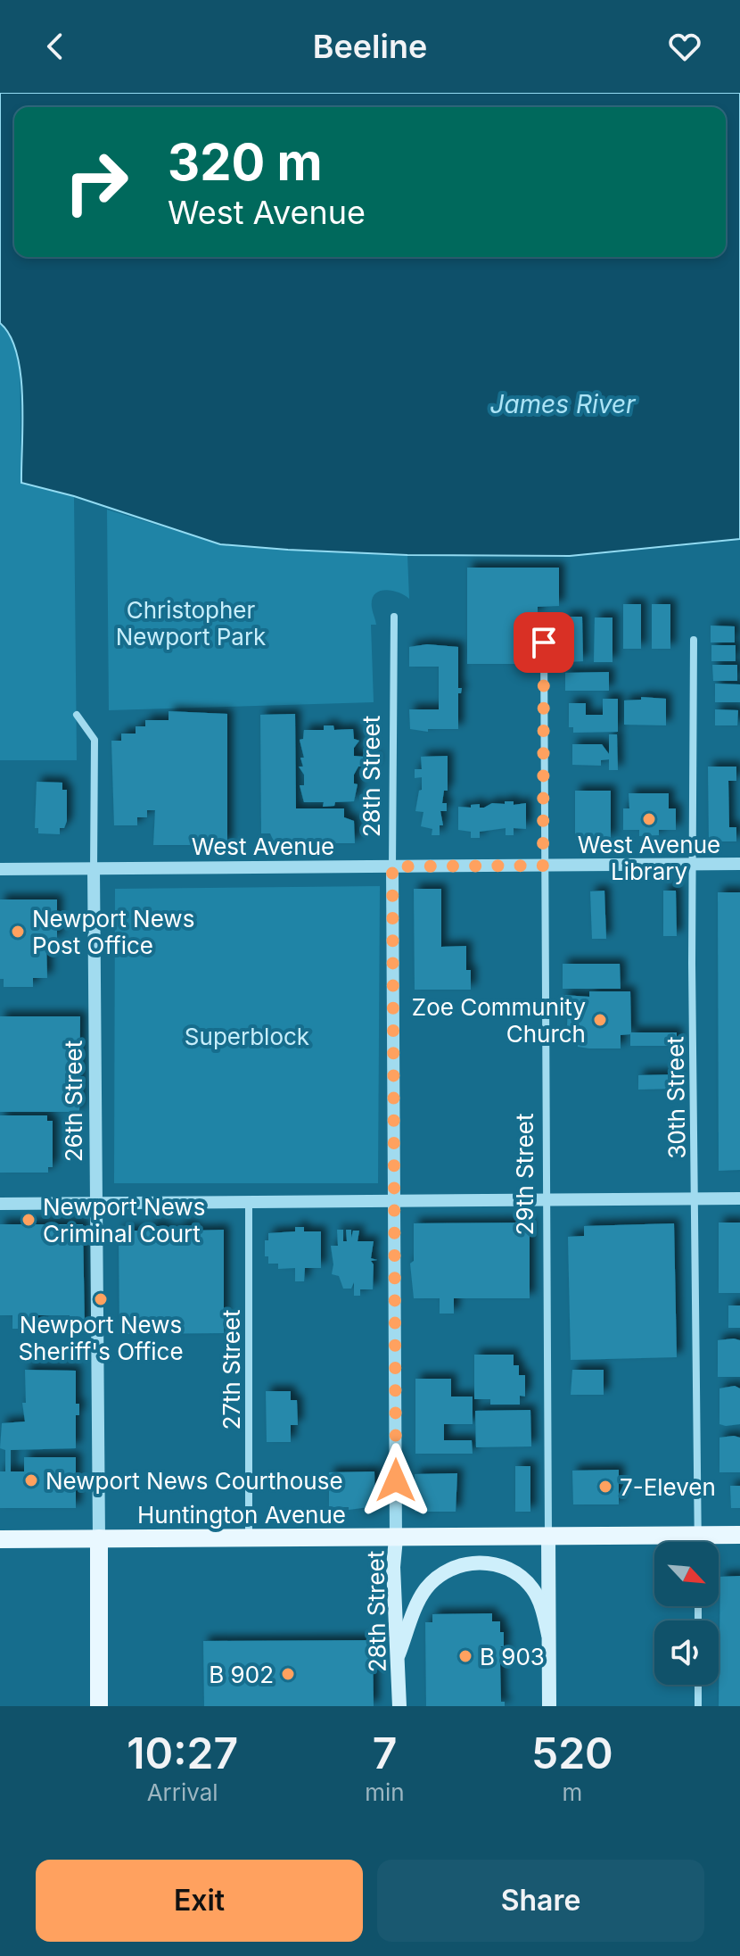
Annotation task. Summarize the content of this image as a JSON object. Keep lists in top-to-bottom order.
{
  "streets": {
    "main road": [
      "28th Street",
      "26th Street",
      "29th Street",
      "Huntington Avenue"
    ],
    "street": ["West Avenue", "30th Street", "27th Street"]
  },
  "crossings": [
    ["28th Street", "West Avenue"],
    ["28th Street", "Huntington Avenue"],
    ["West Avenue", "30th Street"],
    ["West Avenue", "26th Street"],
    ["West Avenue", "29th Street"],
    ["30th Street", "Huntington Avenue"],
    ["26th Street", "Huntington Avenue"],
    ["29th Street", "Huntington Avenue"],
    ["27th Street", "Huntington Avenue"]
  ],
  "water": ["James River"],
  "parks": ["Christopher Newport Park", "Superblock"],
  "places": [
    "West Avenue Library",
    "Newport News Post Office",
    "Zoe Community Church",
    "Newport News Criminal Court",
    "Newport News Sheriff's Office",
    "Newport News Courthouse",
    "7-Eleven",
    "B 903",
    "B 902"
  ],
  "north": "bottom right",
  "page": {
    "header": "Beeline",
    "turn": ["320 m", "West Avenue"],
    "eta": [
      "10:27",
      "Arrival",
      "7",
      "min",
      "520",
      "m"
    ],
    "buttons": ["Exit", "Share"]
  }
}
